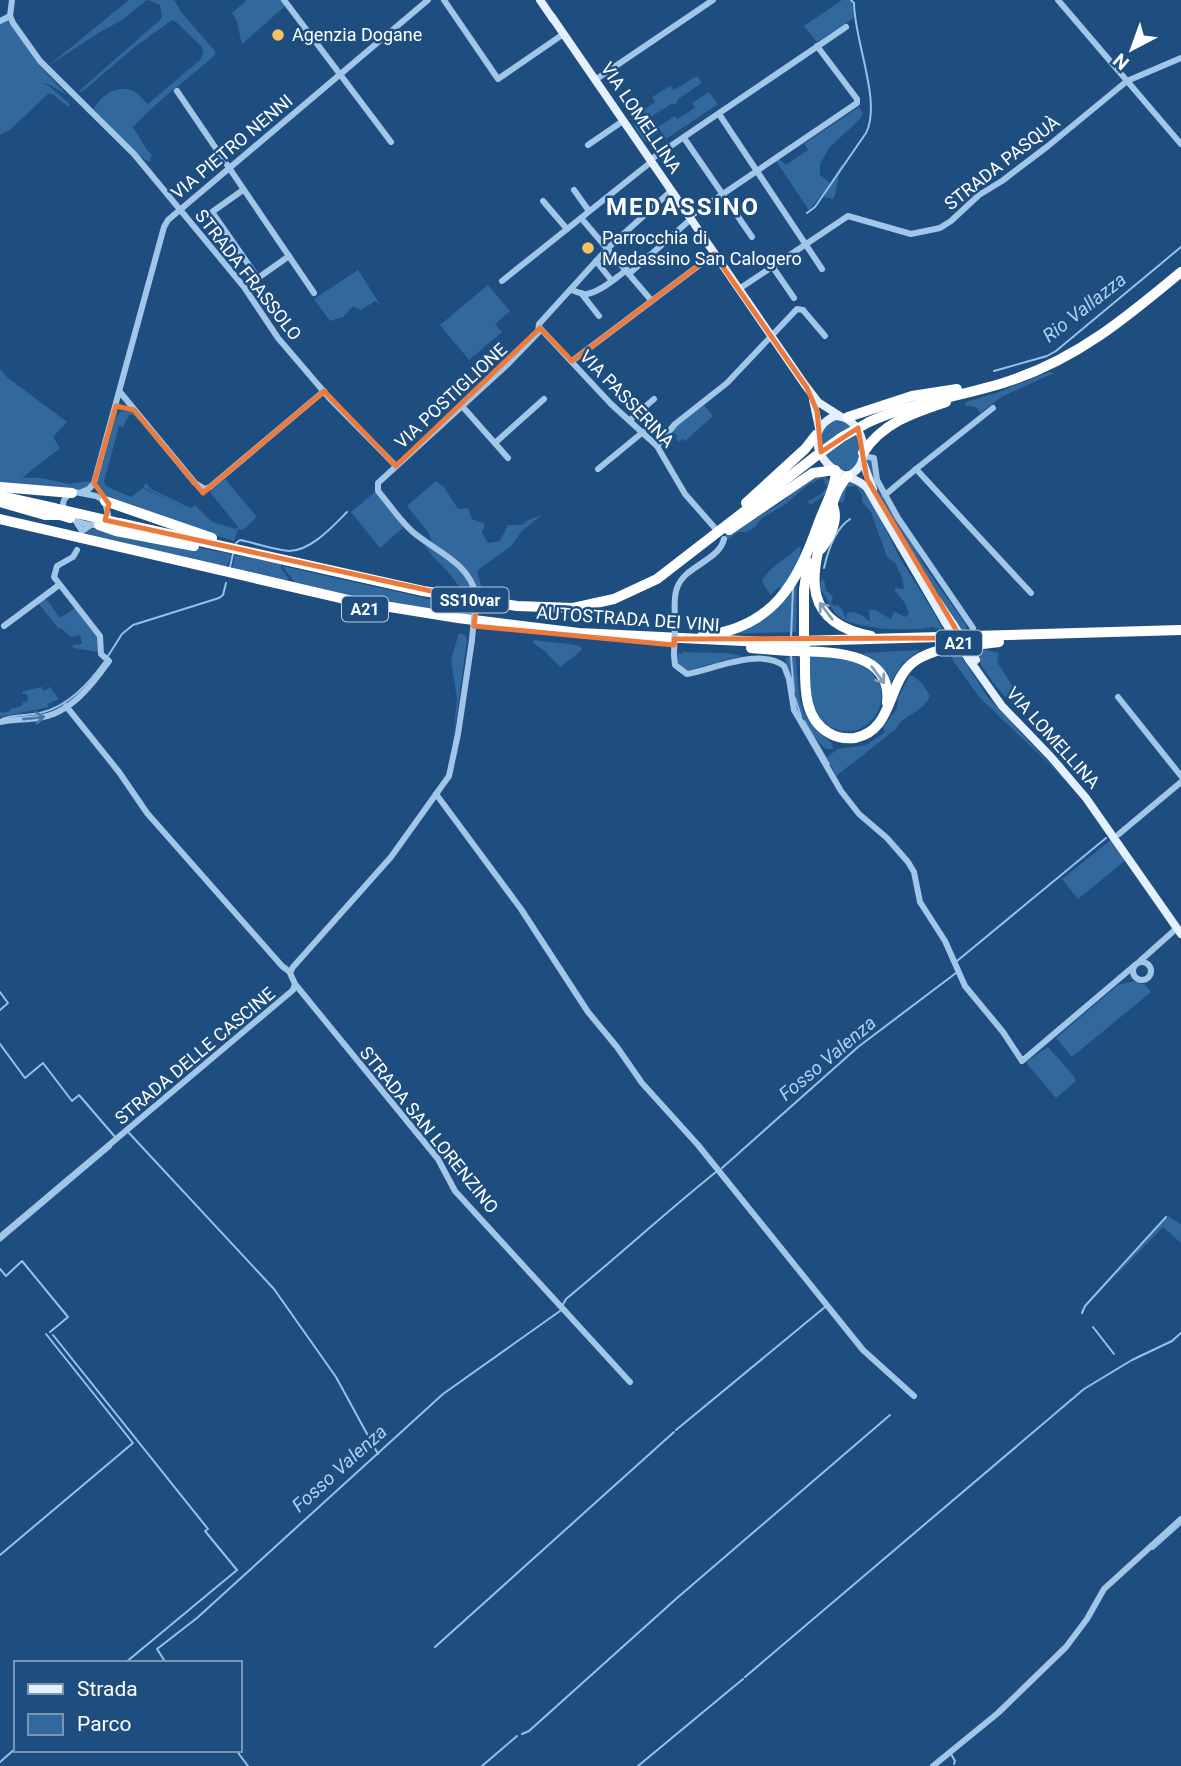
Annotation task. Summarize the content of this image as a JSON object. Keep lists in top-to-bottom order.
{
  "streets": {
    "highway": ["SS10var", "A21", "AUTOSTRADA DEI VINI"],
    "main road": ["VIA LOMELLINA"],
    "street": [
      "VIA PIETRO NENNI",
      "STRADA PASQUÀ",
      "STRADA FRASSOLO",
      "VIA POSTIGLIONE",
      "VIA PASSERINA",
      "STRADA DELLE CASCINE",
      "STRADA SAN LORENZINO"
    ]
  },
  "crossings": [
    ["VIA LOMELLINA", "STRADA PASQUÀ"],
    ["VIA LOMELLINA", "VIA POSTIGLIONE"],
    ["VIA PIETRO NENNI", "STRADA FRASSOLO"],
    ["STRADA FRASSOLO", "VIA POSTIGLIONE"],
    ["VIA POSTIGLIONE", "VIA PASSERINA"],
    ["VIA POSTIGLIONE", "STRADA DELLE CASCINE"],
    ["VIA PASSERINA", "SS10var"],
    ["STRADA DELLE CASCINE", "STRADA SAN LORENZINO"]
  ],
  "districts": ["MEDASSINO"],
  "water": ["Rio Vallazza", "Fosso Valenza"],
  "places": ["Agenzia Dogane", "Parrocchia di Medassino San Calogero"],
  "legend": ["Strada", "Parco"],
  "north": "bottom left"
}
